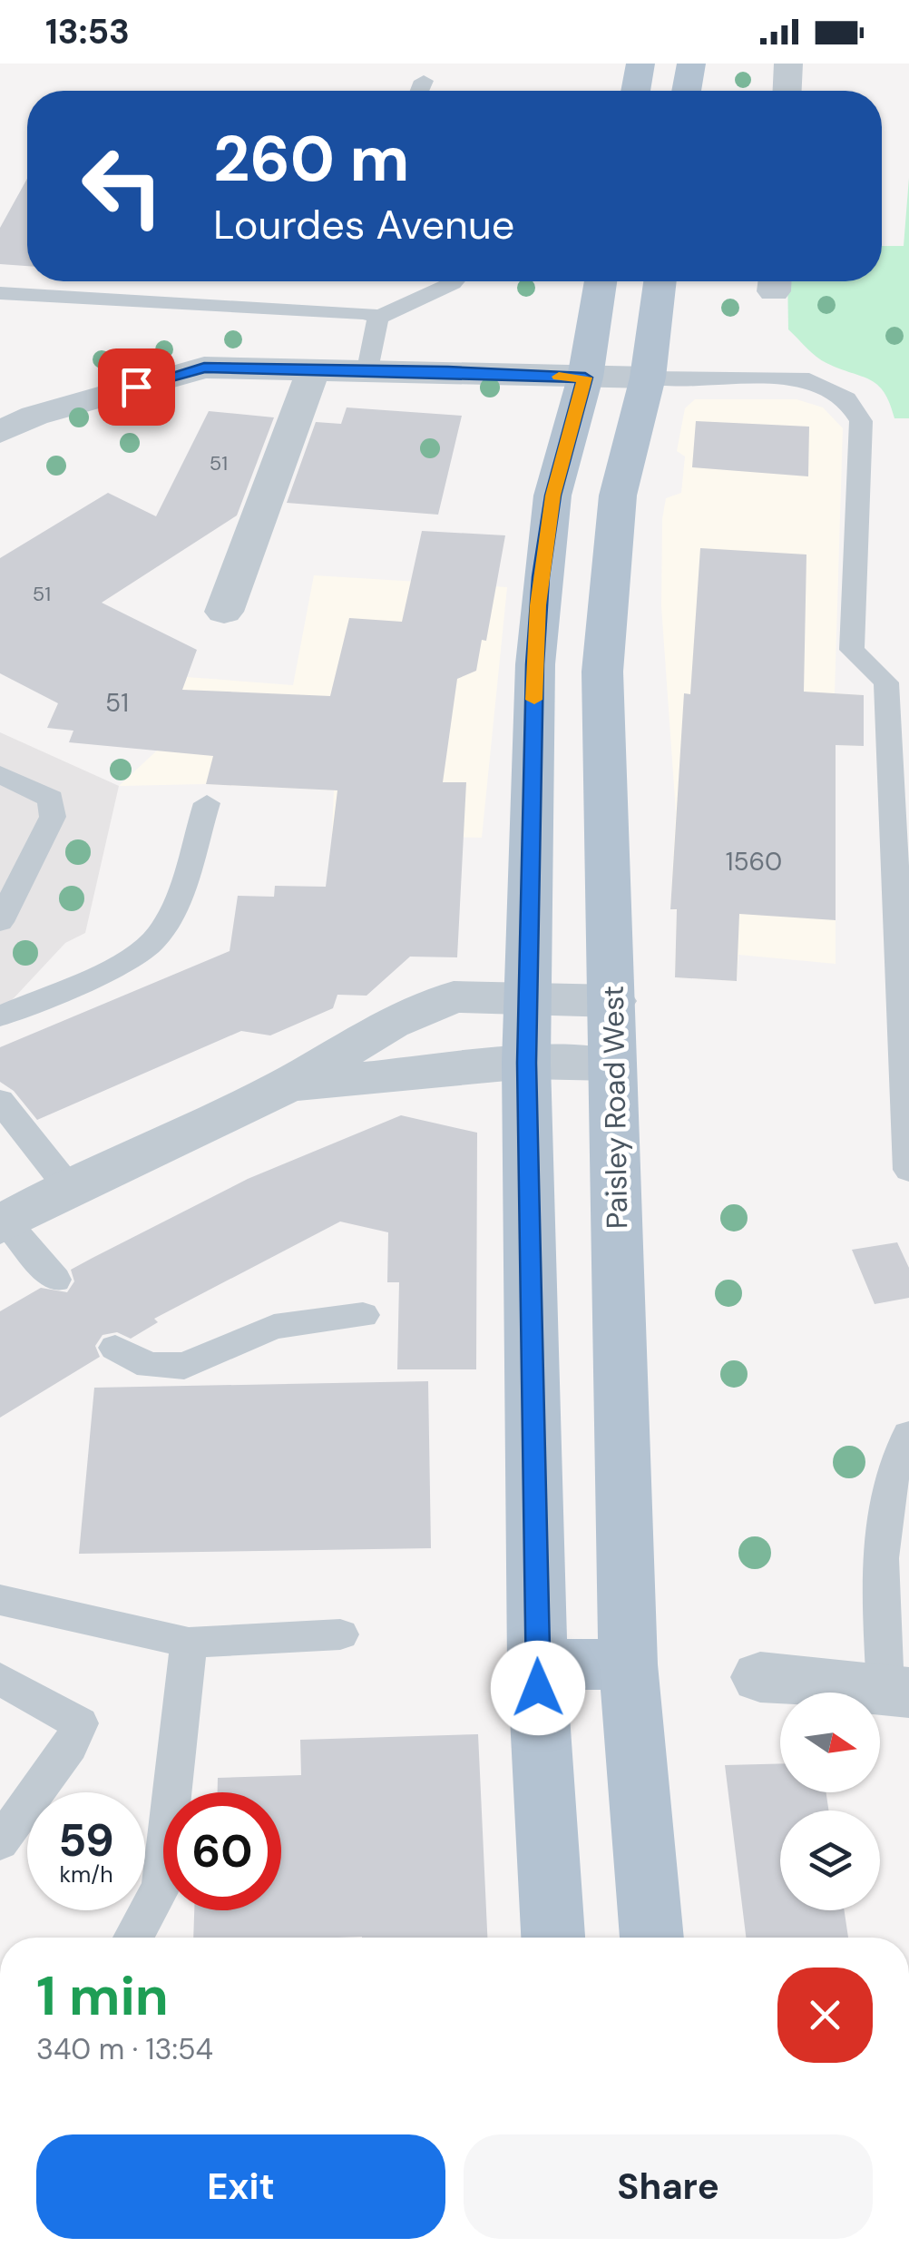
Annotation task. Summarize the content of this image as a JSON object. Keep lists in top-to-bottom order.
{
  "streets": {
    "main road": ["Paisley Road West"]
  },
  "house_numbers": [
    "51",
    "51",
    "51",
    "1560"
  ],
  "north": "right",
  "page": {
    "status": "13:53",
    "turn": ["260 m", "Lourdes Avenue"],
    "speed": "59 km/h",
    "limit": "60",
    "heading": ["1 min", "340 m · 13:54"],
    "buttons": ["Exit", "Share"]
  }
}
